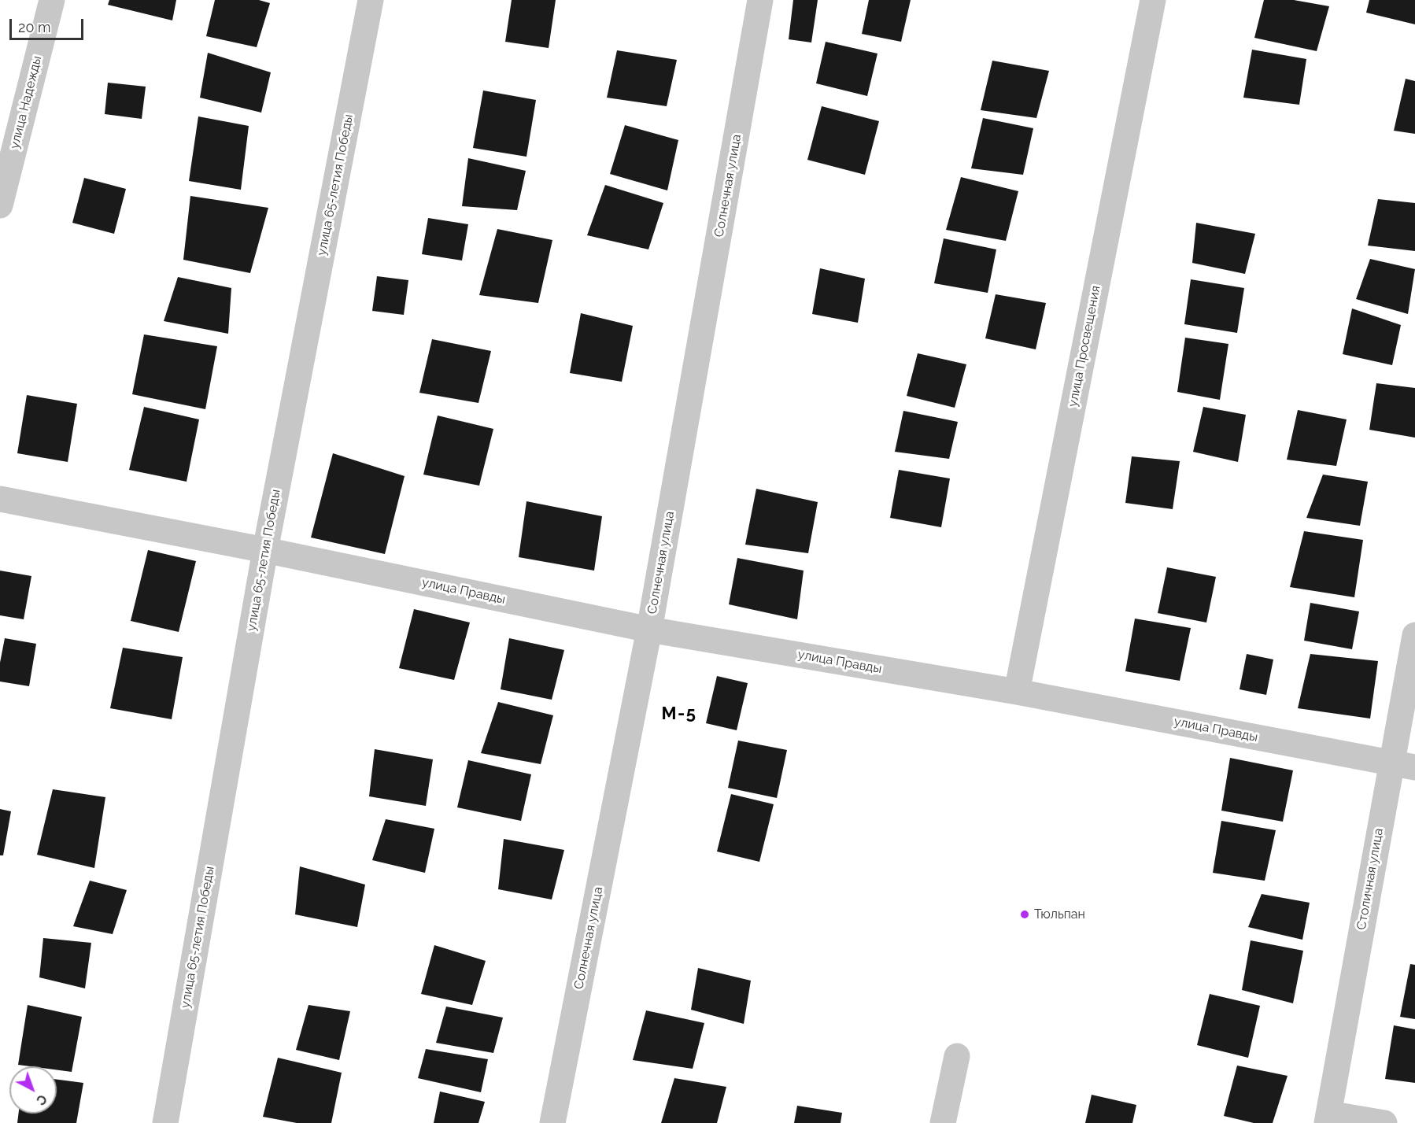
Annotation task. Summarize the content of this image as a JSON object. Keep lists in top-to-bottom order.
{
  "streets": {
    "street": [
      "улица Надежды",
      "улица 65-летия Победы",
      "Солнечная улица",
      "улица Просвещения",
      "улица Правды",
      "Столичная улица"
    ]
  },
  "crossings": [
    ["улица 65-летия Победы", "улица Правды"],
    ["Солнечная улица", "улица Правды"],
    ["улица Просвещения", "улица Правды"],
    ["улица Правды", "Столичная улица"]
  ],
  "districts": ["М-5"],
  "places": ["Тюльпан"],
  "scale_bar": "20 m",
  "north": "bottom right"
}
